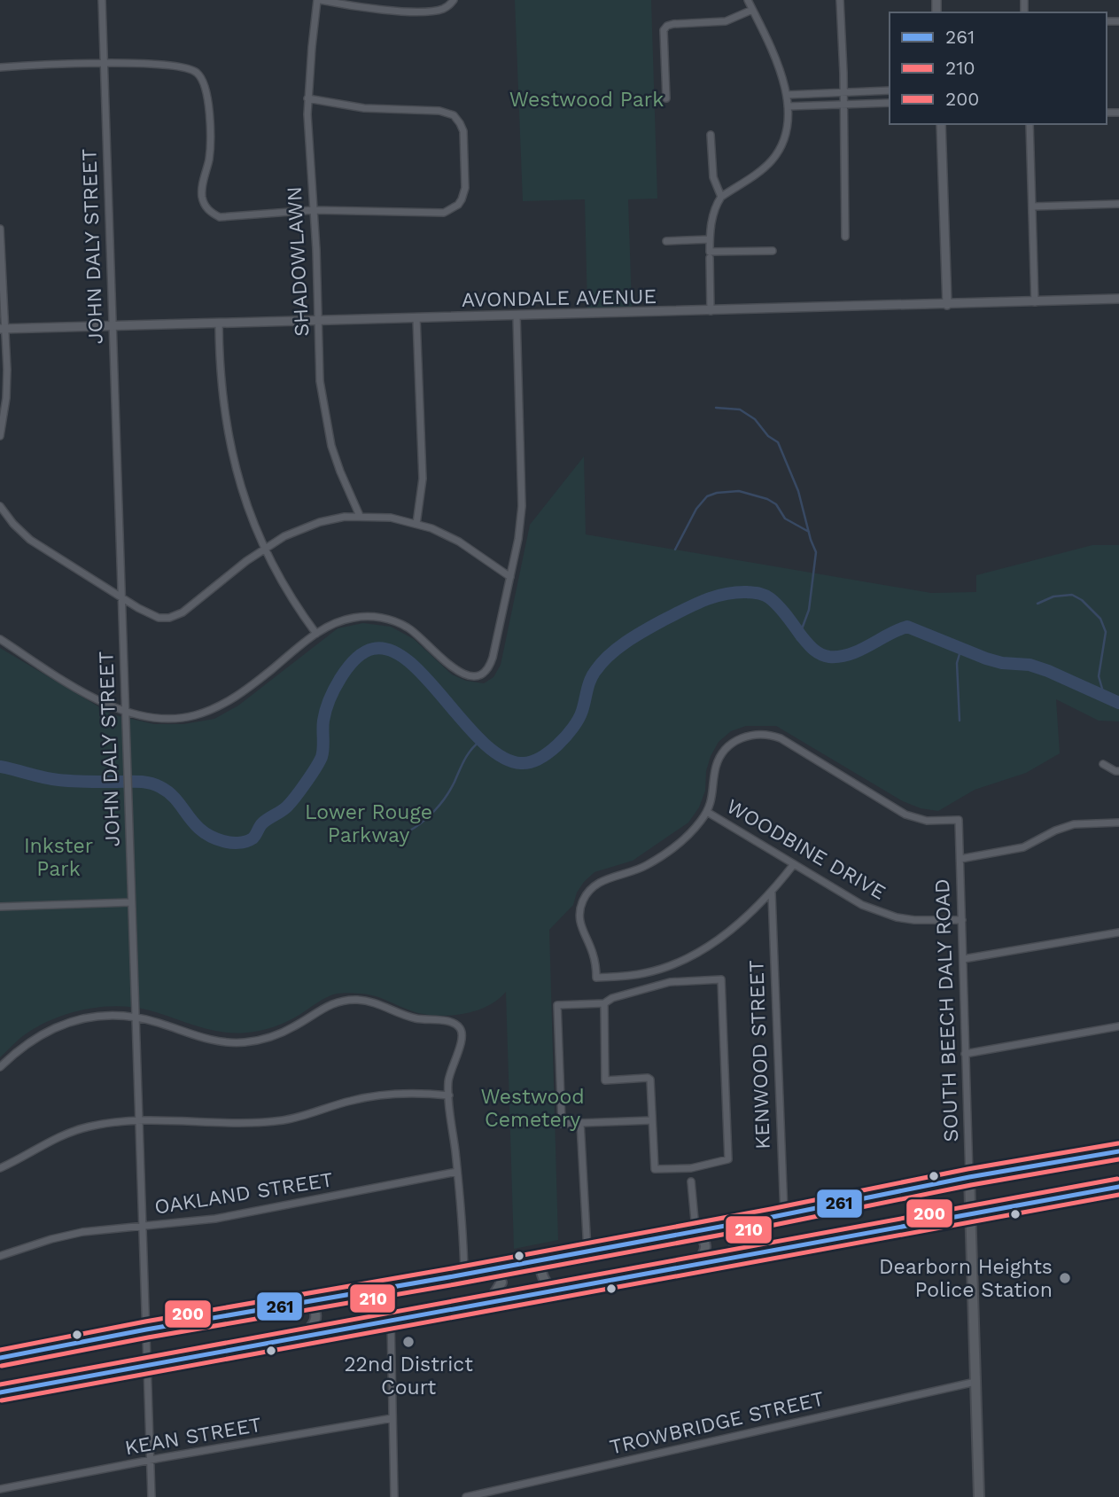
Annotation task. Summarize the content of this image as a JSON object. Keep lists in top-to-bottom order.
{
  "streets": {
    "main road": ["SOUTH BEECH DALY ROAD"],
    "street": [
      "JOHN DALY STREET",
      "SHADOWLAWN",
      "AVONDALE AVENUE",
      "WOODBINE DRIVE",
      "KENWOOD STREET",
      "OAKLAND STREET",
      "TROWBRIDGE STREET",
      "KEAN STREET"
    ]
  },
  "crossings": [
    ["JOHN DALY STREET", "AVONDALE AVENUE"],
    ["JOHN DALY STREET", "OAKLAND STREET"],
    ["JOHN DALY STREET", "KEAN STREET"],
    ["SHADOWLAWN", "AVONDALE AVENUE"],
    ["WOODBINE DRIVE", "SOUTH BEECH DALY ROAD"],
    ["SOUTH BEECH DALY ROAD", "TROWBRIDGE STREET"]
  ],
  "parks": [
    "Westwood Park",
    "Lower Rouge Parkway",
    "Inkster Park",
    "Westwood Cemetery"
  ],
  "places": ["Dearborn Heights Police Station", "22nd District Court"],
  "lines": ["transit line 200", "transit line 261", "transit line 210"],
  "legend": ["261", "210", "200"]
}
